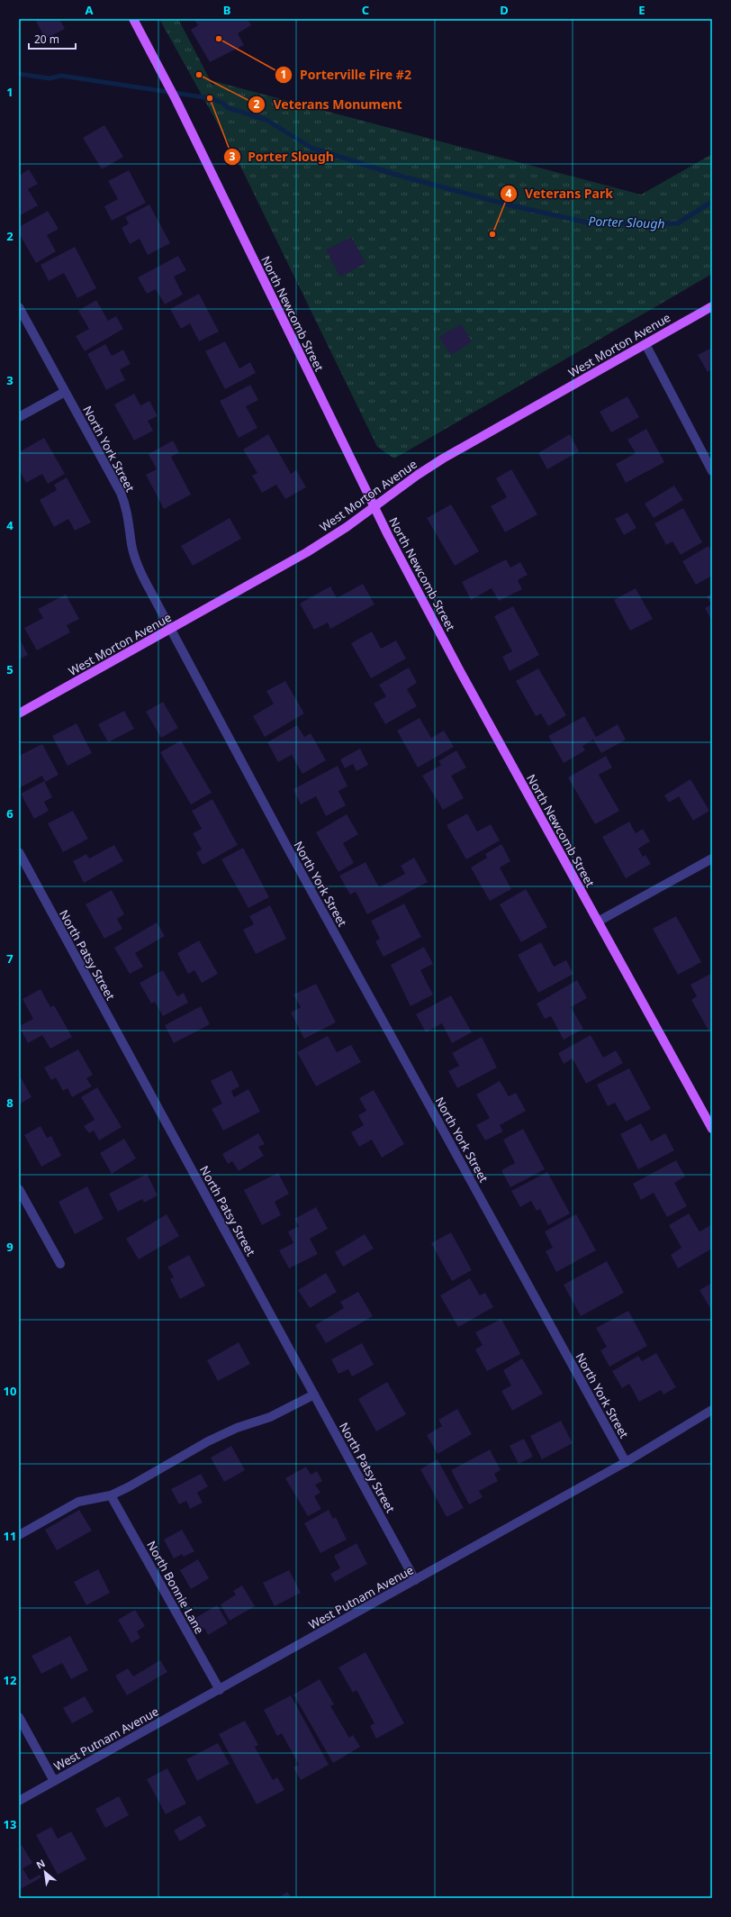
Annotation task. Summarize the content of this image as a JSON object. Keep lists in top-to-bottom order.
{
  "streets": {
    "main road": ["North Newcomb Street", "West Morton Avenue"],
    "street": [
      "North York Street",
      "North Patsy Street",
      "North Bonnie Lane",
      "West Putnam Avenue"
    ]
  },
  "crossings": [
    ["North Newcomb Street", "West Morton Avenue"],
    ["West Morton Avenue", "North York Street"],
    ["North York Street", "West Putnam Avenue"],
    ["North Patsy Street", "West Putnam Avenue"],
    ["North Bonnie Lane", "West Putnam Avenue"]
  ],
  "water": ["Porter Slough"],
  "places": [
    "Porterville Fire #2",
    "Veterans Monument",
    "Porter Slough",
    "Veterans Park"
  ],
  "scale_bar": "20 m",
  "north": "top left",
  "grid": {
    "columns": [
      "A",
      "B",
      "C",
      "D",
      "E"
    ],
    "rows": [
      "1",
      "2",
      "3",
      "4",
      "5",
      "6",
      "7",
      "8",
      "9",
      "10",
      "11",
      "12",
      "13"
    ]
  }
}
